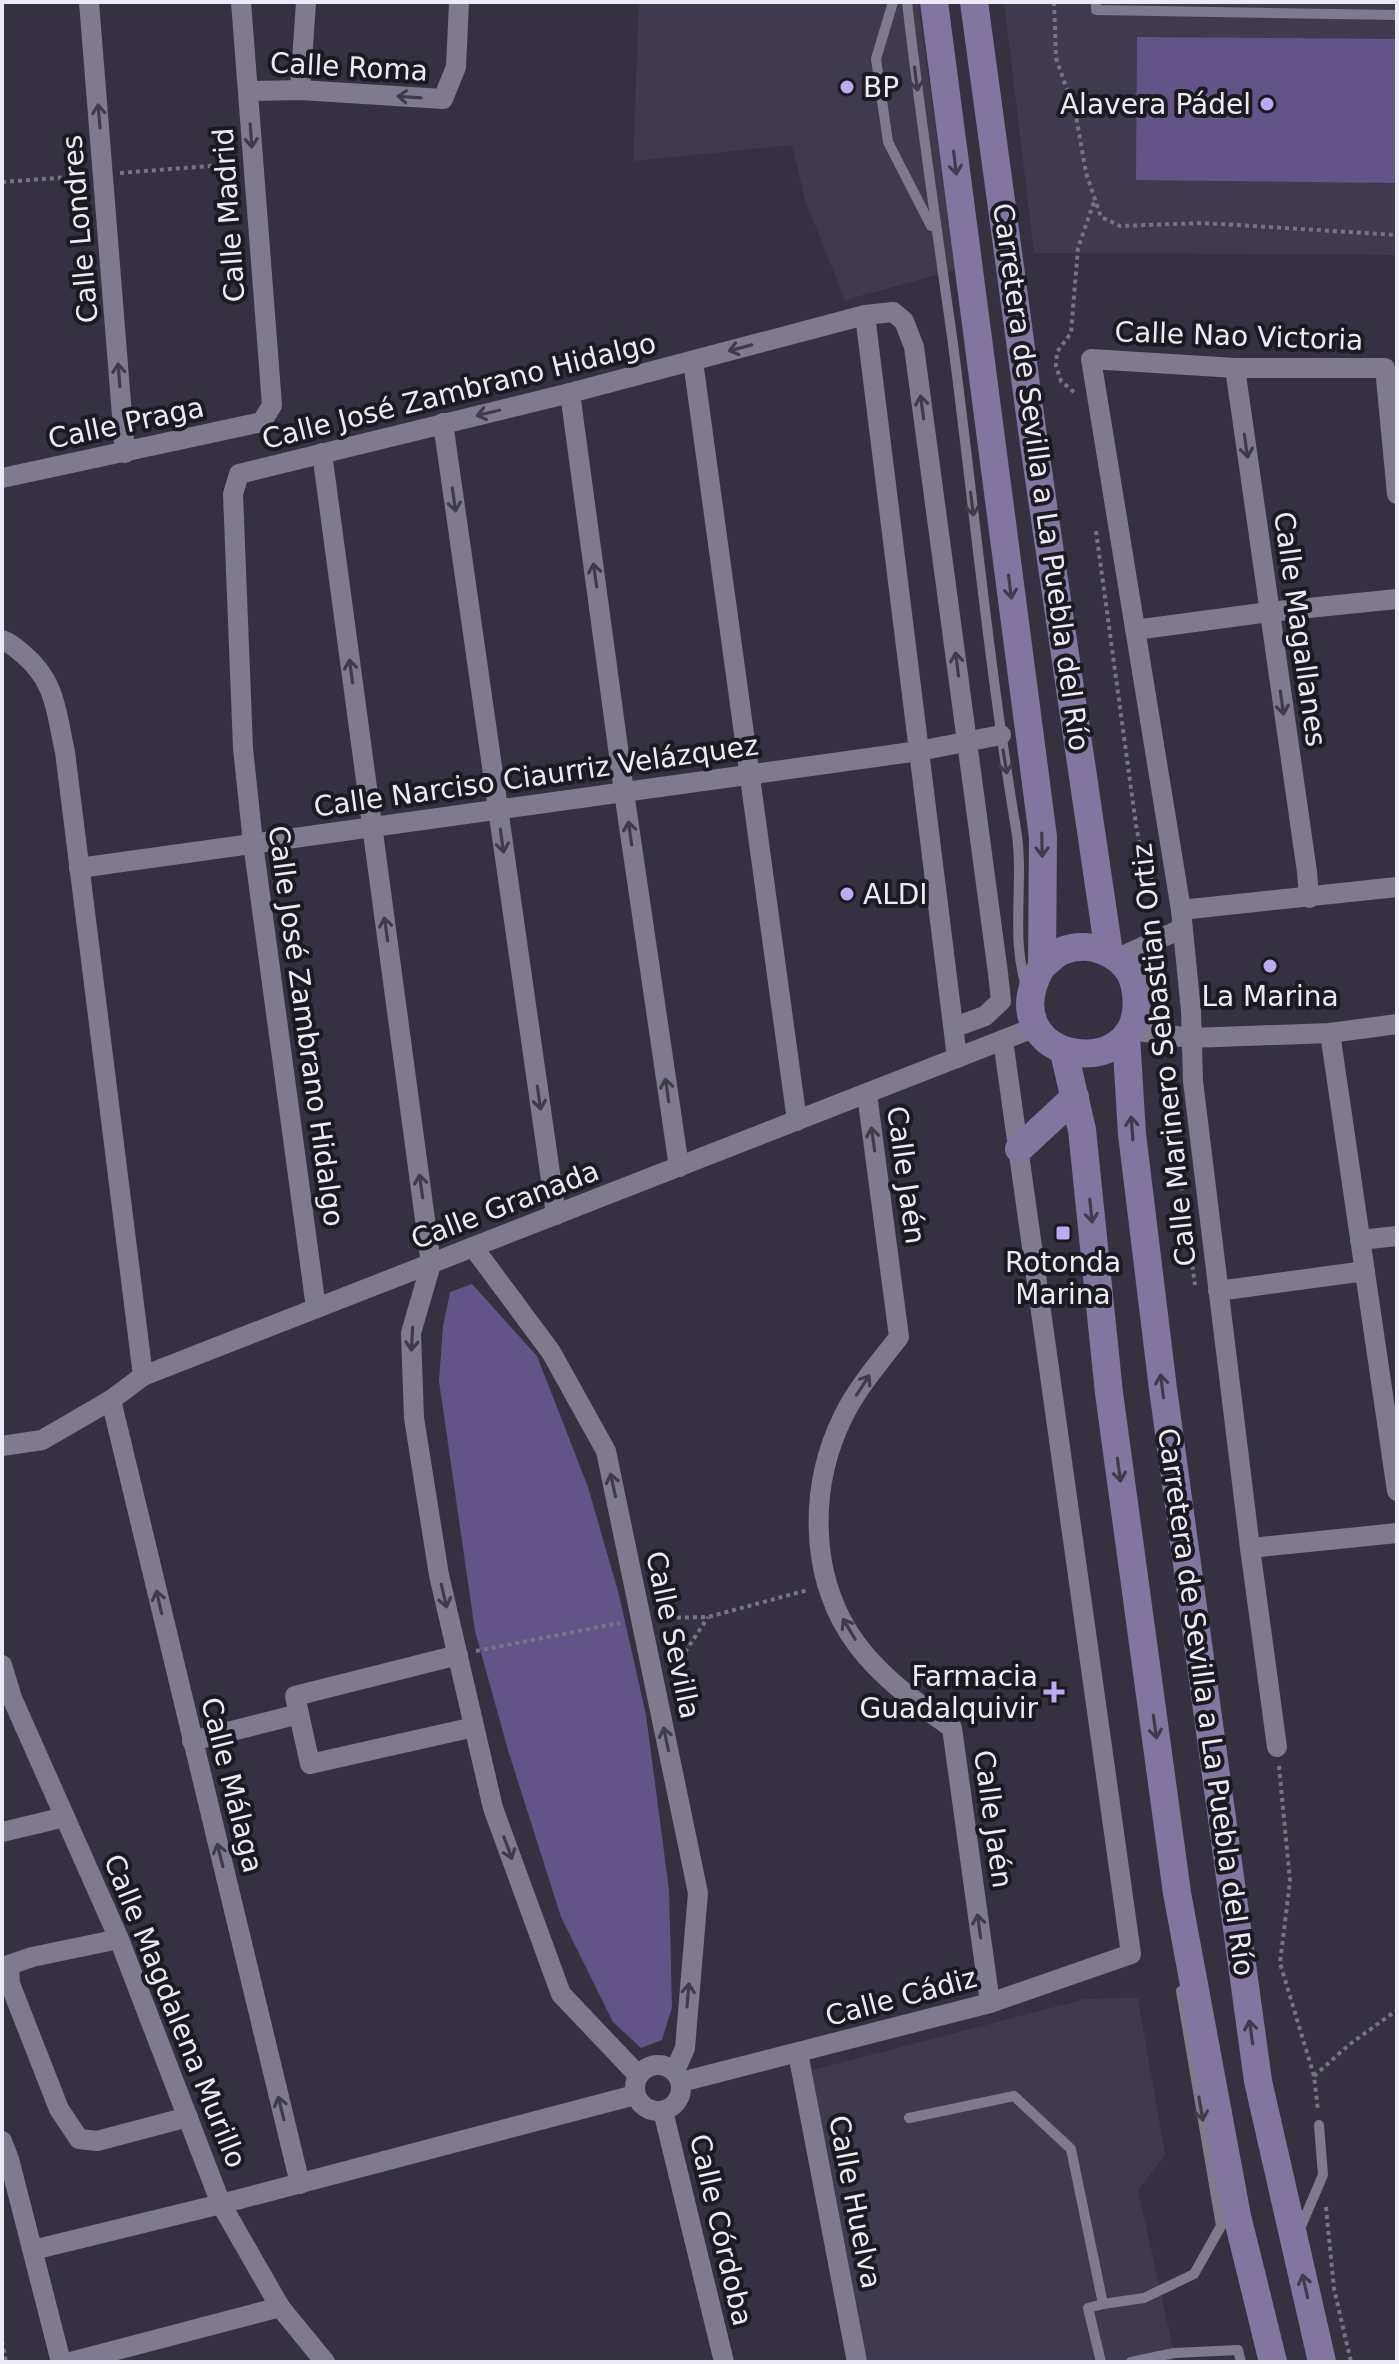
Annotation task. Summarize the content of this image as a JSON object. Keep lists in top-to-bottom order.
{
  "streets": {
    "main road": ["Carretera de Sevilla a La Puebla del Río"],
    "street": [
      "Calle Roma",
      "Calle Madrid",
      "Calle Londres",
      "Calle Nao Victoria",
      "Calle José Zambrano Hidalgo",
      "Calle Praga",
      "Calle Magallanes",
      "Calle Narciso Ciaurriz Velázquez",
      "Calle Marinero Sebastian Ortiz",
      "Calle Jaén",
      "Calle Granada",
      "Calle Sevilla",
      "Calle Málaga",
      "Calle Cádiz",
      "Calle Magdalena Murillo",
      "Calle Huelva",
      "Calle Córdoba"
    ]
  },
  "crossings": [
    ["Calle Roma", "Calle Madrid"],
    ["Calle Madrid", "Calle Praga"],
    ["Calle Londres", "Calle Praga"],
    ["Calle Nao Victoria", "Calle Magallanes"],
    ["Calle Nao Victoria", "Calle Marinero Sebastian Ortiz"],
    ["Calle José Zambrano Hidalgo", "Calle Narciso Ciaurriz Velázquez"],
    ["Calle José Zambrano Hidalgo", "Calle Granada"],
    ["Carretera de Sevilla a La Puebla del Río", "Calle Granada"],
    ["Calle Jaén", "Calle Granada"],
    ["Calle Jaén", "Calle Cádiz"],
    ["Calle Granada", "Calle Sevilla"],
    ["Calle Granada", "Calle Málaga"],
    ["Calle Sevilla", "Calle Cádiz"],
    ["Calle Sevilla", "Calle Córdoba"],
    ["Calle Cádiz", "Calle Huelva"],
    ["Calle Cádiz", "Calle Córdoba"]
  ],
  "one_way": [
    "Calle Londres",
    "Calle Magallanes",
    "Calle Jaén",
    "Calle Málaga"
  ],
  "places": {
    "other": [
      "BP",
      "Alavera Pádel",
      "ALDI",
      "La Marina"
    ],
    "transit": ["Rotonda Marina"],
    "health": ["Farmacia Guadalquivir"]
  }
}
